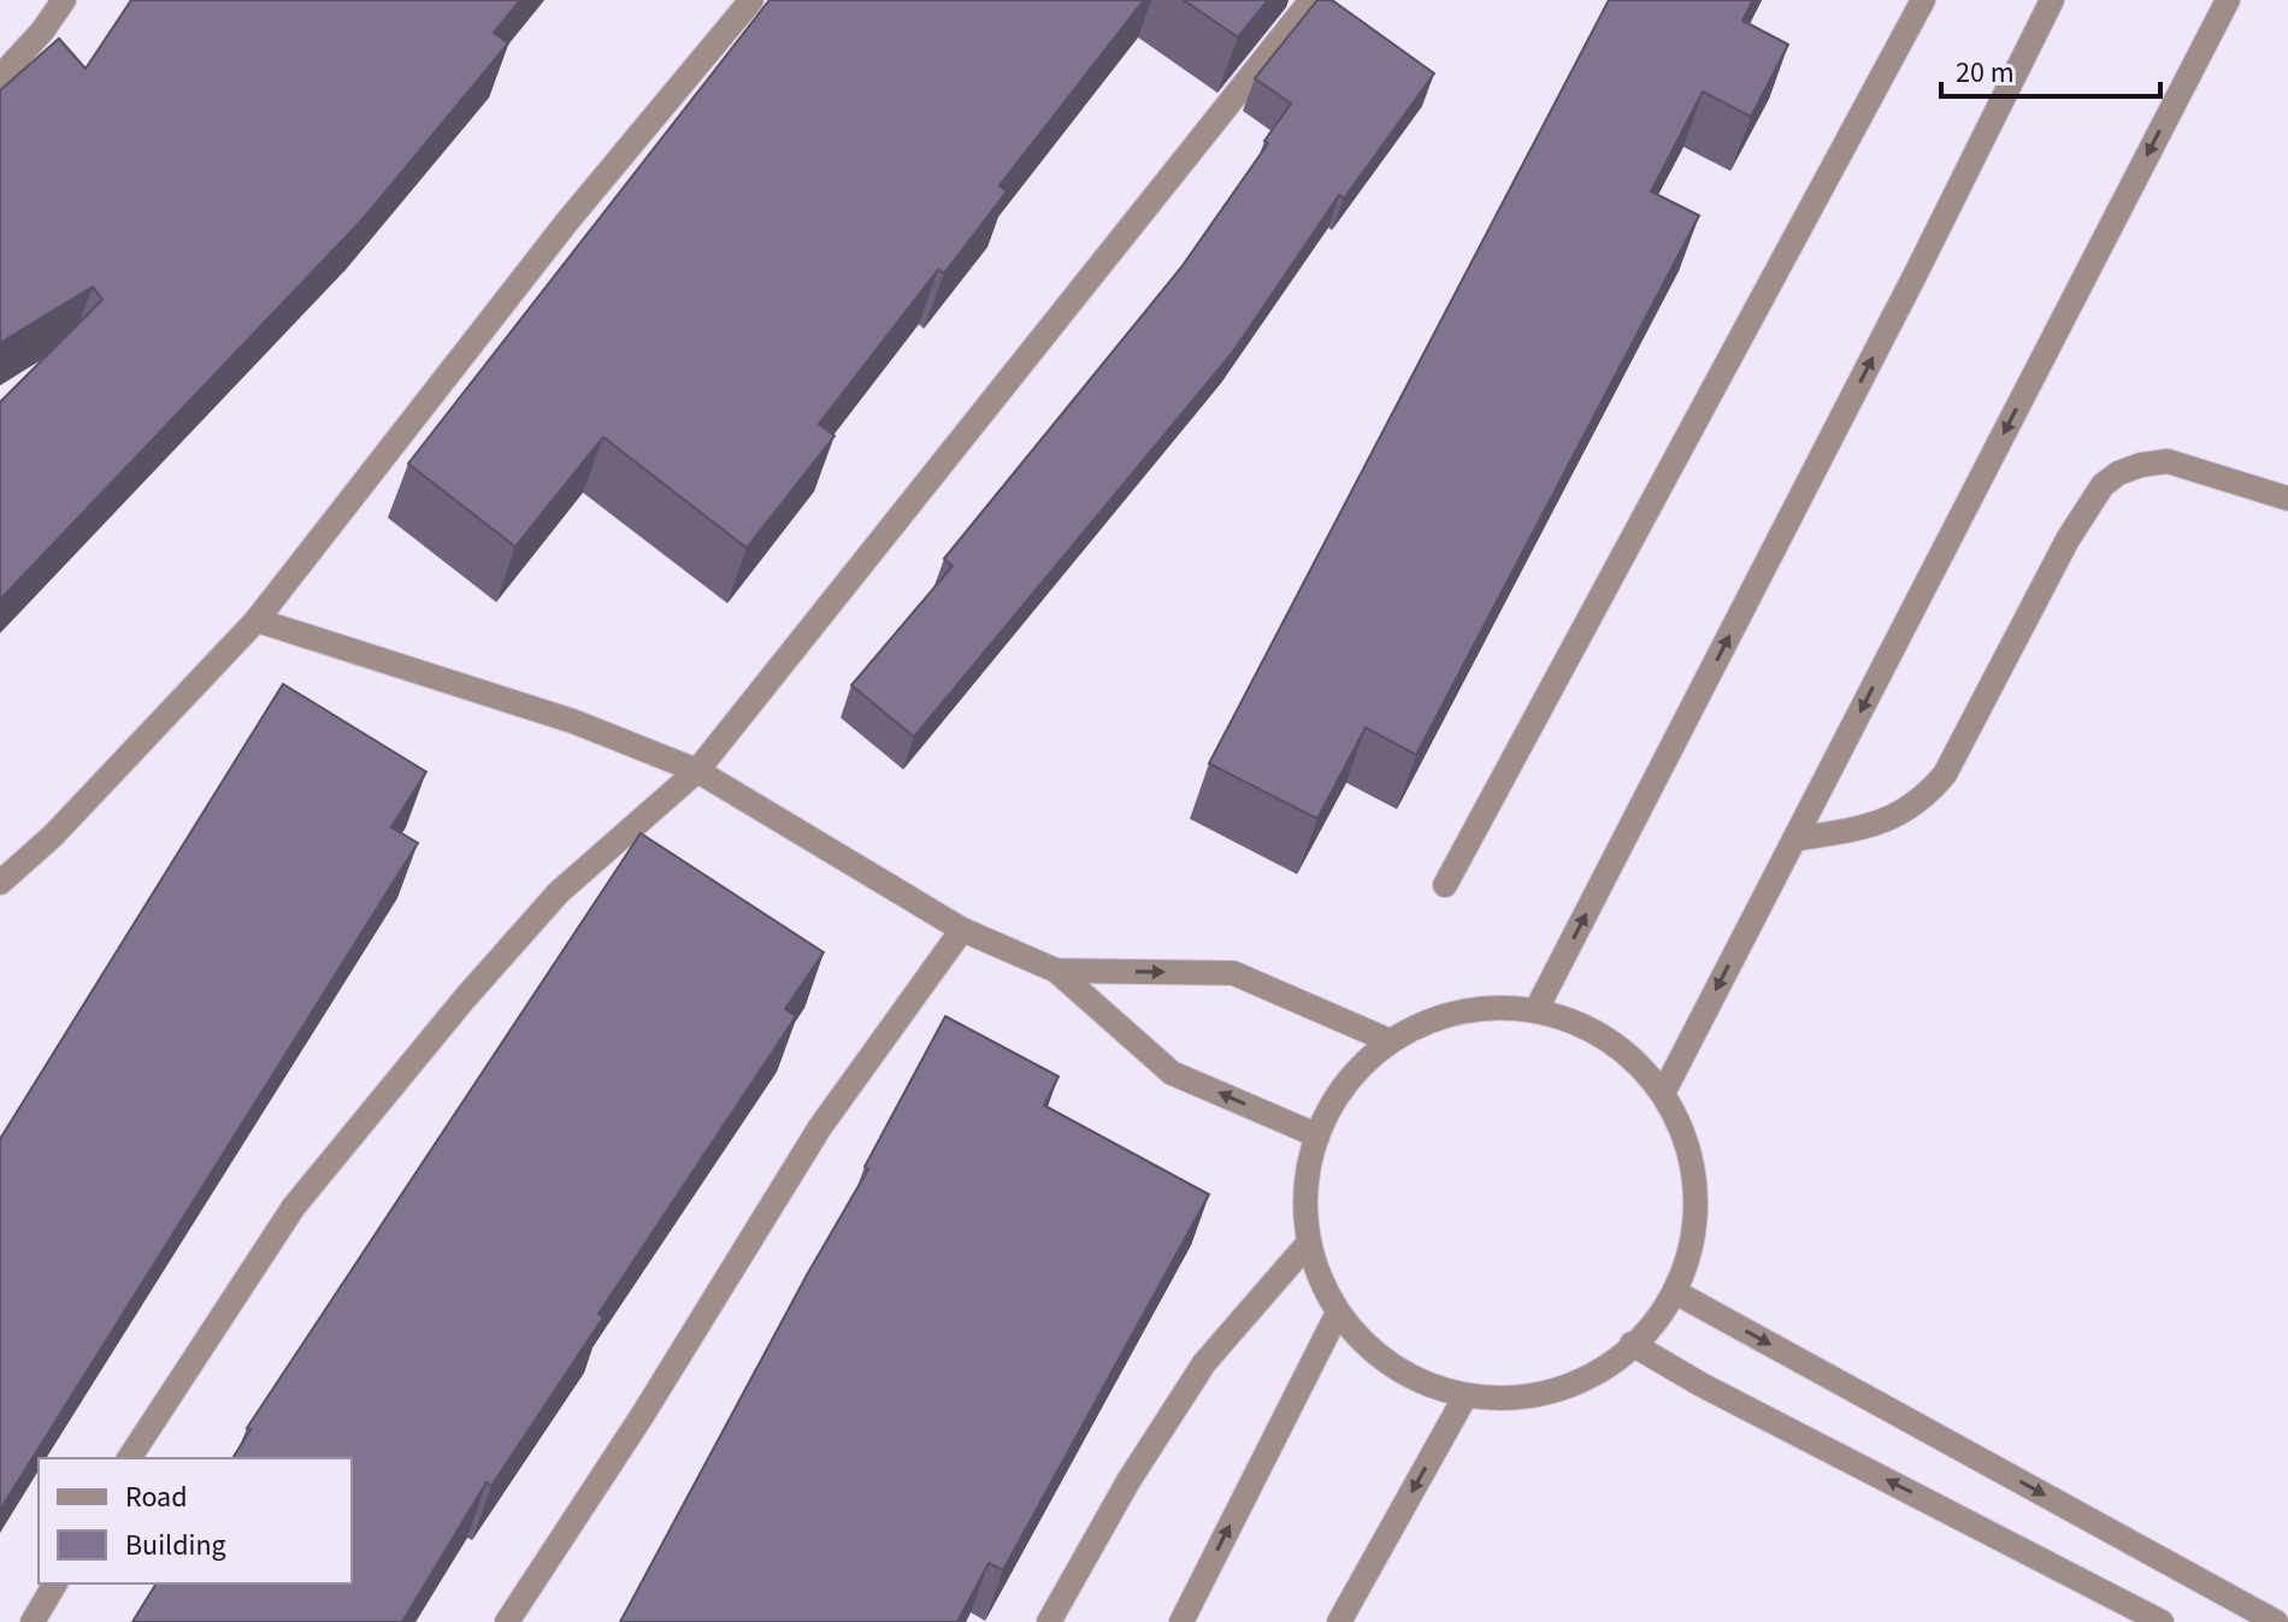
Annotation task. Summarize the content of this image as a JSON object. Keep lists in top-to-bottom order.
{
  "legend": ["Road", "Building"],
  "scale_bar": "20 m"
}
